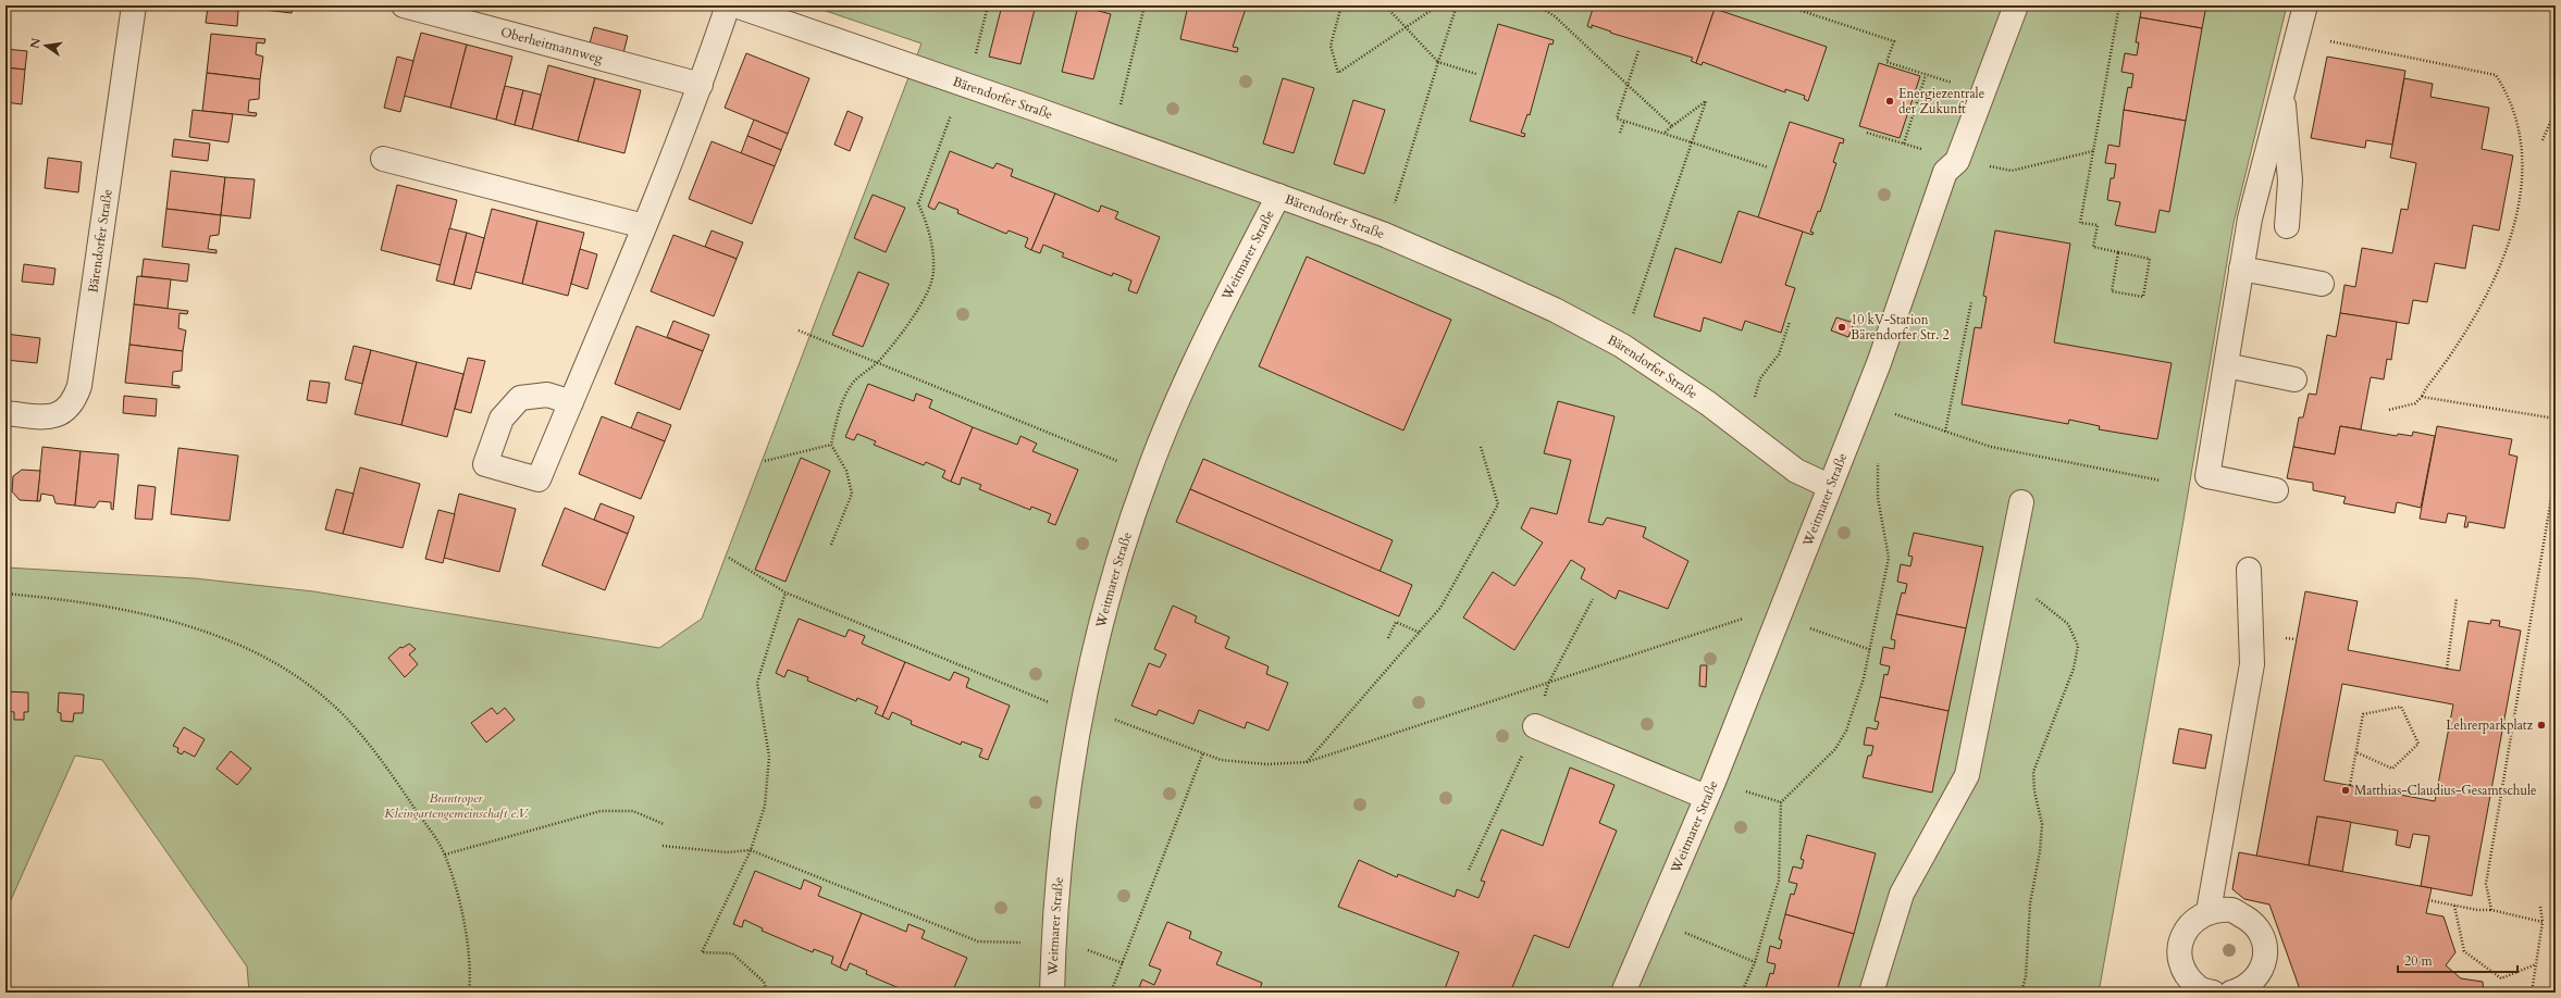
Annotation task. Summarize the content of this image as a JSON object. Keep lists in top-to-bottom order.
{
  "streets": {
    "street": ["Oberheitmannweg", "Bärendorfer Straße", "Weitmarer Straße"]
  },
  "crossings": [
    ["Bärendorfer Straße", "Weitmarer Straße"]
  ],
  "parks": ["Brantroper Kleingartengemeinschaft e.V."],
  "places": [
    "Energiezentrale der Zukunft",
    "10 kV-Station Bärendorfer Str. 2",
    "Lehrerparkplatz",
    "Matthias-Claudius-Gesamtschule"
  ],
  "scale_bar": "20 m",
  "north": "left"
}
